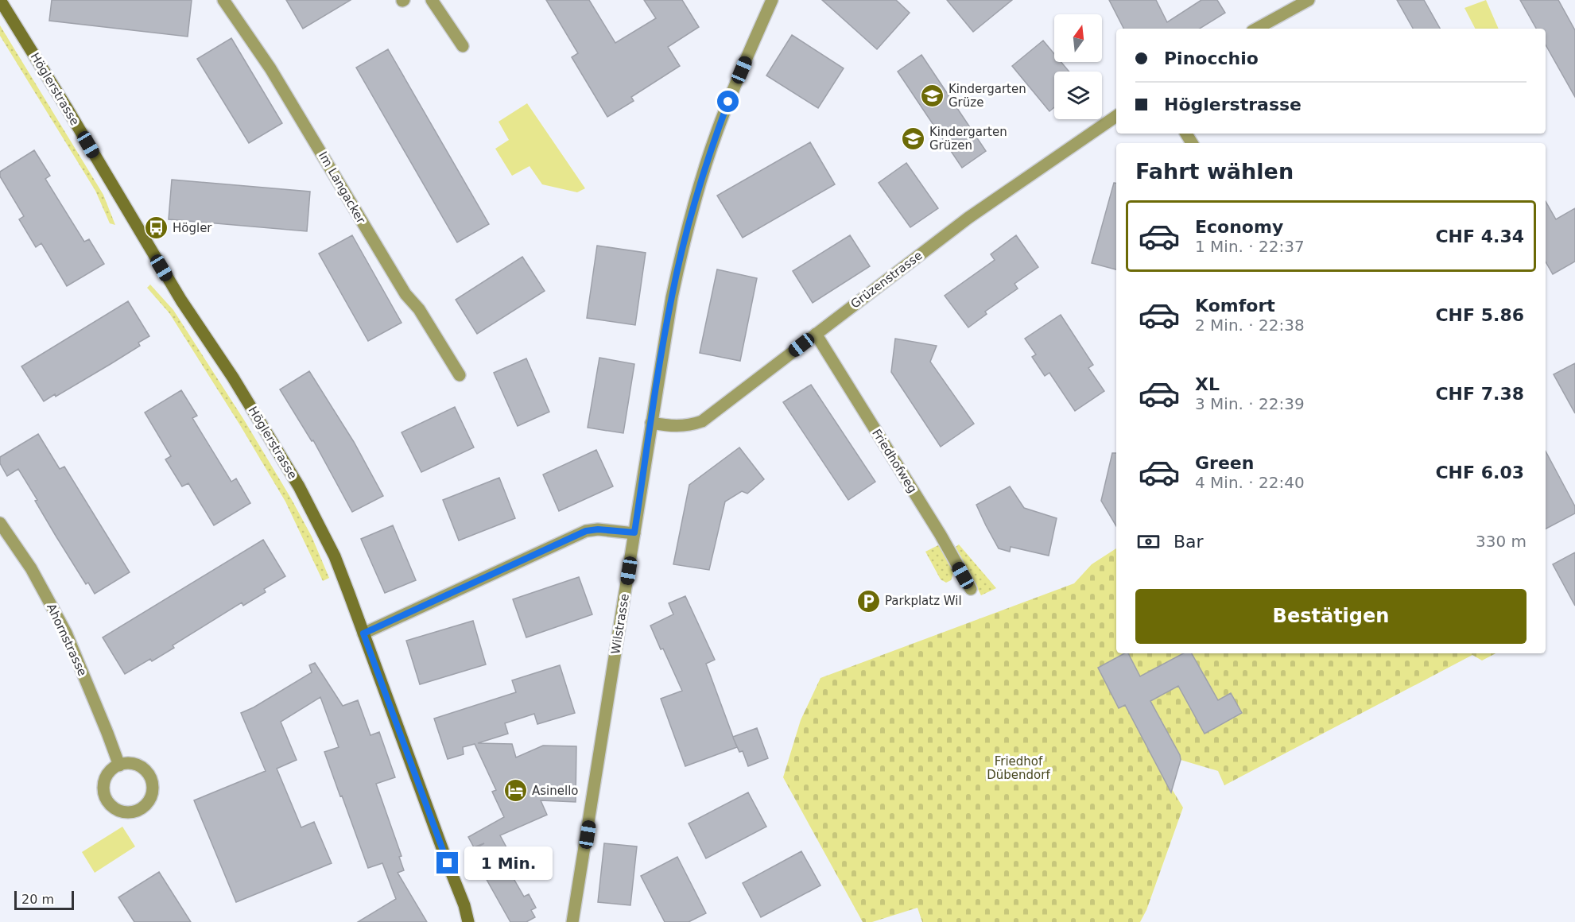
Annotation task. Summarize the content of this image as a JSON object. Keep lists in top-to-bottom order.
{
  "streets": {
    "main road": ["Höglerstrasse"],
    "street": [
      "Im Langacker",
      "Grüzenstrasse",
      "Friedhofweg",
      "Wilstrasse",
      "Ahornstrasse"
    ]
  },
  "crossings": [
    ["Grüzenstrasse", "Friedhofweg"],
    ["Grüzenstrasse", "Wilstrasse"]
  ],
  "parks": ["Friedhof Dübendorf"],
  "places": {
    "school or university": ["Kindergarten Grüze", "Kindergarten Grüzen"],
    "bus stop": ["Högler"],
    "parking": ["Parkplatz Wil"],
    "hotel": ["Asinello"]
  },
  "scale_bar": "20 m",
  "north": "top",
  "page": {
    "banner": ["Pinocchio", "Höglerstrasse"],
    "heading": "Fahrt wählen",
    "list": [
      {
        "name": "Economy",
        "note": "1 Min. · 22:37",
        "value": "CHF 4.34"
      },
      {
        "name": "Komfort",
        "note": "2 Min. · 22:38",
        "value": "CHF 5.86"
      },
      {
        "name": "XL",
        "note": "3 Min. · 22:39",
        "value": "CHF 7.38"
      },
      {
        "name": "Green",
        "note": "4 Min. · 22:40",
        "value": "CHF 6.03"
      }
    ],
    "pay": ["Bar", "330 m"],
    "buttons": "Bestätigen",
    "bubble": "1 Min.",
    "scale": "20 m"
  }
}
